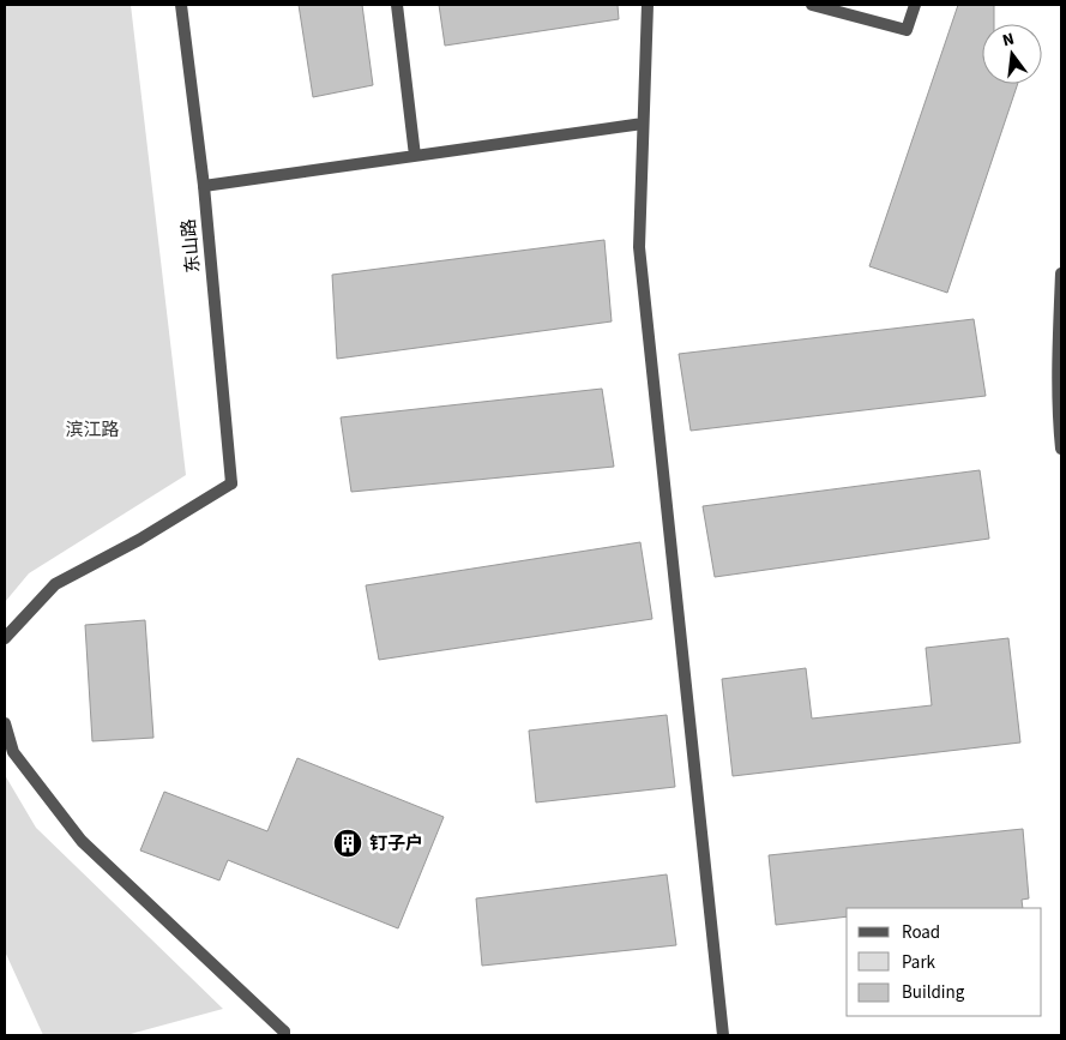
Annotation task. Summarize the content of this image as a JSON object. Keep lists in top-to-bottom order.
{
  "streets": {
    "street": ["东山路"]
  },
  "parks": ["滨江路"],
  "places": {
    "building": ["钉子户"]
  },
  "legend": ["Road", "Park", "Building"],
  "north": "top"
}
